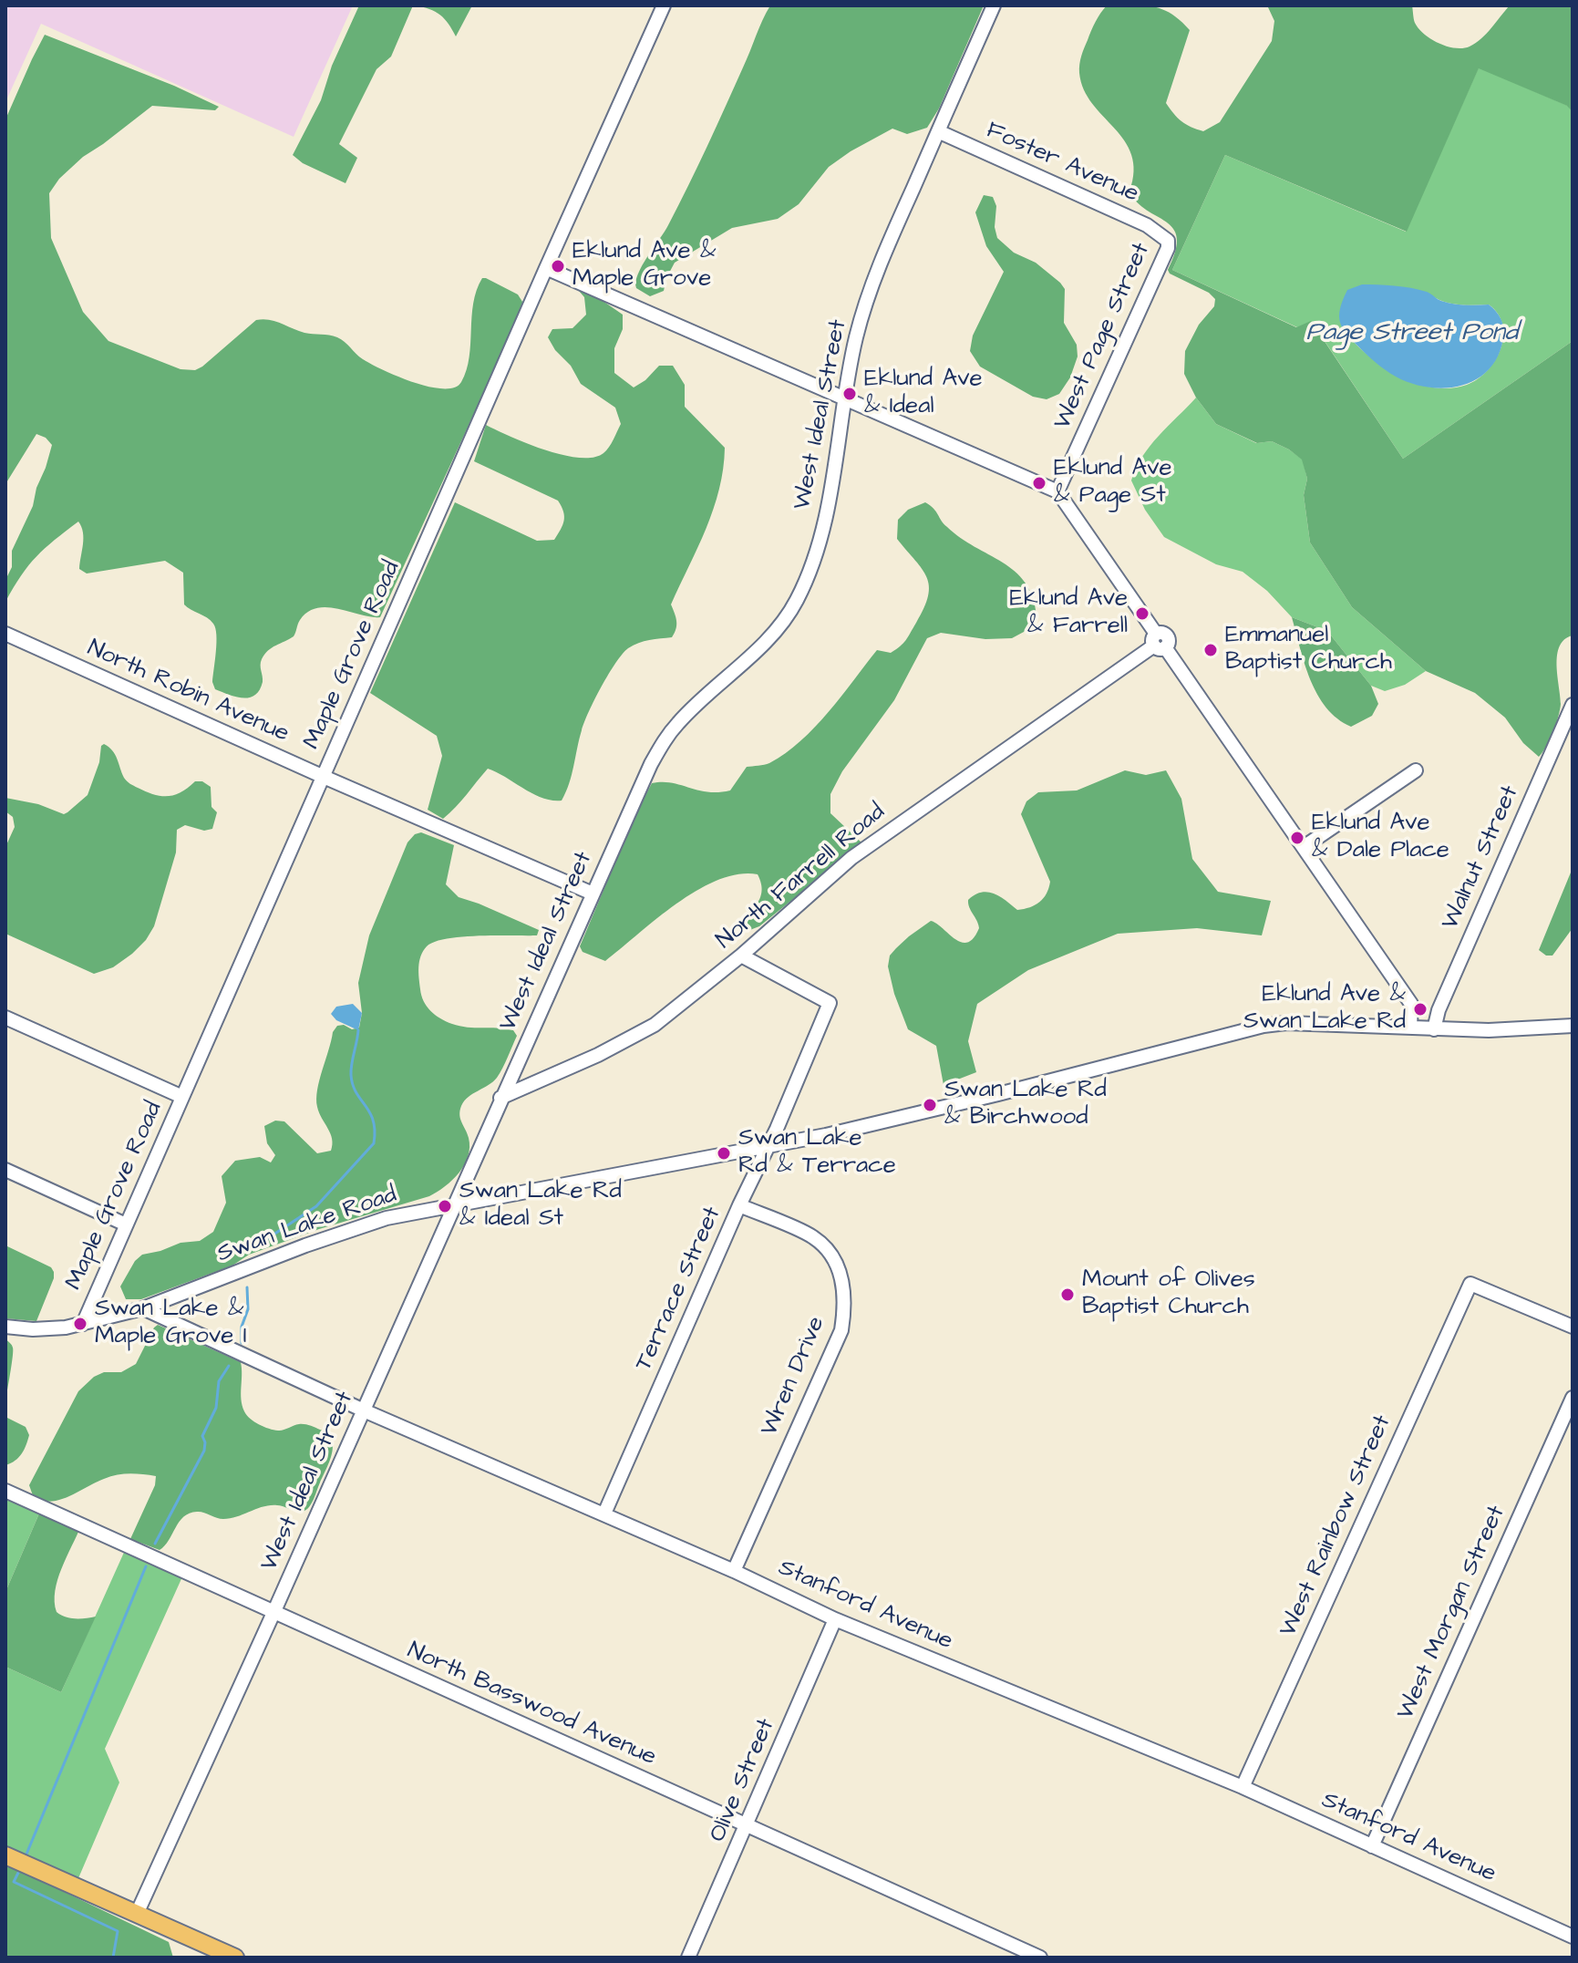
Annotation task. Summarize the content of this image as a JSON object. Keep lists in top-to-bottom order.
{
  "streets": {
    "street": [
      "Foster Avenue",
      "West Page Street",
      "West Ideal Street",
      "Maple Grove Road",
      "North Robin Avenue",
      "Walnut Street",
      "North Farrell Road",
      "Swan Lake Road",
      "Terrace Street",
      "Wren Drive",
      "West Rainbow Street",
      "Stanford Avenue",
      "West Morgan Street",
      "North Basswood Avenue",
      "Olive Street"
    ]
  },
  "crossings": [
    ["Foster Avenue", "West Page Street"],
    ["Foster Avenue", "West Ideal Street"],
    ["West Ideal Street", "North Robin Avenue"],
    ["West Ideal Street", "North Farrell Road"],
    ["West Ideal Street", "Swan Lake Road"],
    ["West Ideal Street", "Stanford Avenue"],
    ["West Ideal Street", "North Basswood Avenue"],
    ["Maple Grove Road", "North Robin Avenue"],
    ["Maple Grove Road", "Swan Lake Road"],
    ["Walnut Street", "Swan Lake Road"],
    ["North Farrell Road", "Terrace Street"],
    ["Swan Lake Road", "Terrace Street"],
    ["Swan Lake Road", "Stanford Avenue"],
    ["Terrace Street", "Wren Drive"],
    ["Terrace Street", "Stanford Avenue"],
    ["Wren Drive", "Stanford Avenue"],
    ["West Rainbow Street", "Stanford Avenue"],
    ["Stanford Avenue", "West Morgan Street"],
    ["Stanford Avenue", "Olive Street"],
    ["North Basswood Avenue", "Olive Street"]
  ],
  "water": ["Page Street Pond"],
  "places": [
    "Eklund Ave & Maple Grove",
    "Eklund Ave & Ideal",
    "Eklund Ave & Page St",
    "Eklund Ave & Farrell",
    "Emmanuel Baptist Church",
    "Eklund Ave & Dale Place",
    "Eklund Ave & Swan Lake Rd",
    "Swan Lake Rd & Birchwood",
    "Swan Lake Rd & Terrace",
    "Swan Lake Rd & Ideal St",
    "Mount of Olives Baptist Church",
    "Swan Lake & Maple Grove I"
  ]
}
